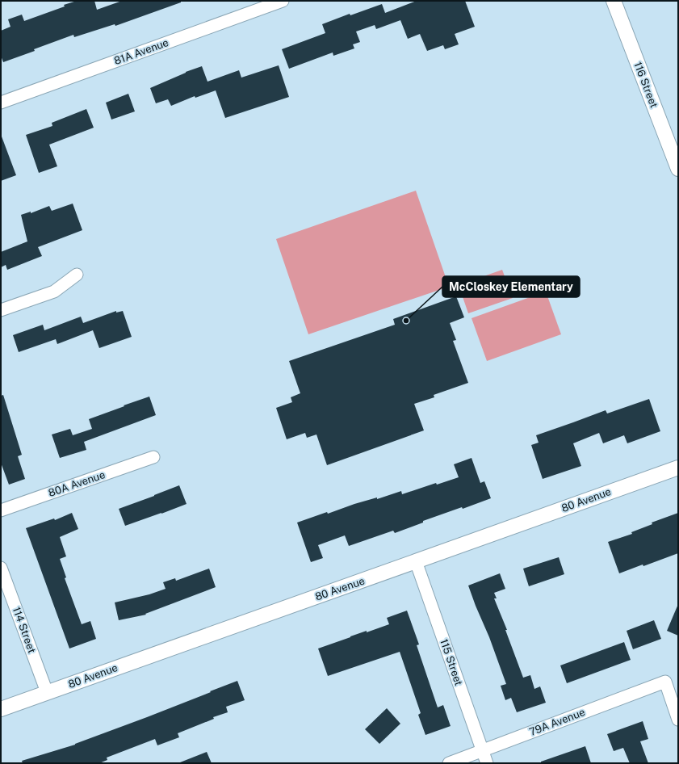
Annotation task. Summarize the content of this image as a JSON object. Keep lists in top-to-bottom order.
{
  "streets": {
    "street": [
      "81A Avenue",
      "116 Street",
      "80A Avenue",
      "80 Avenue",
      "114 Street",
      "115 Street",
      "79A Avenue"
    ]
  },
  "crossings": [
    ["80 Avenue", "114 Street"],
    ["80 Avenue", "115 Street"],
    ["115 Street", "79A Avenue"]
  ],
  "places": ["McCloskey Elementary"]
}
